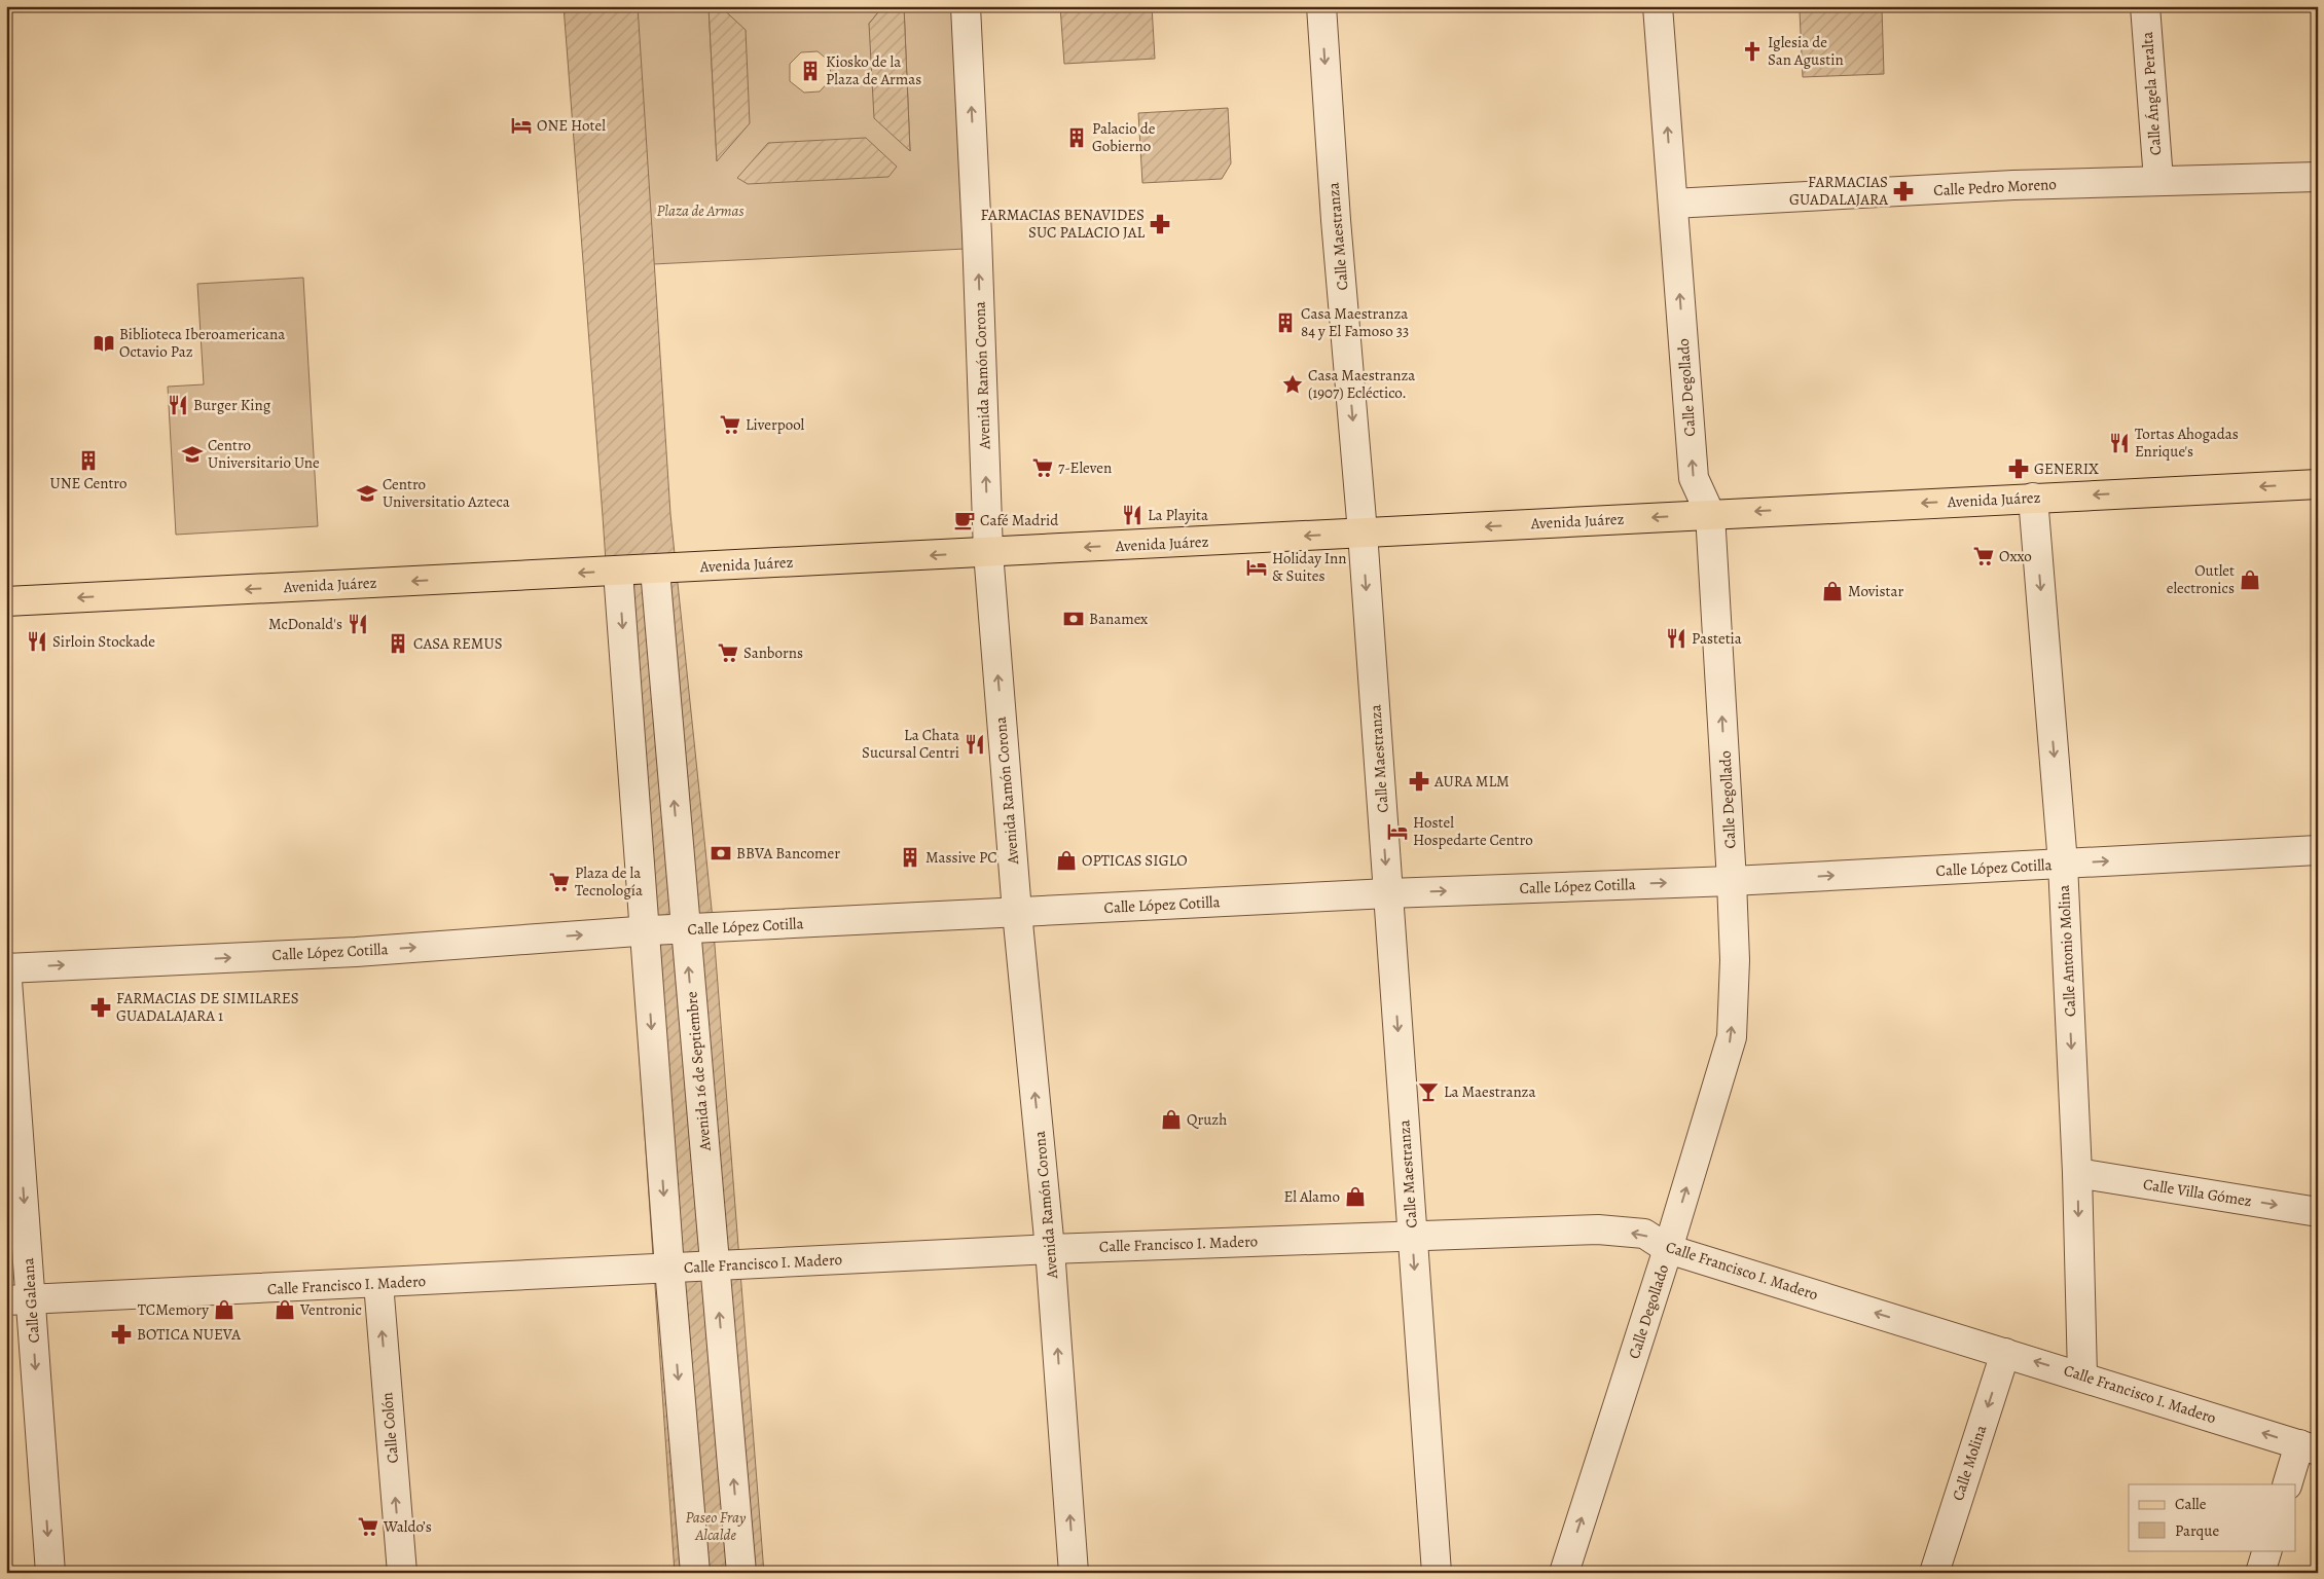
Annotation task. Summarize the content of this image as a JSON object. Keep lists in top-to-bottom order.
{
  "streets": {
    "main road": ["Avenida Juárez"],
    "street": [
      "Calle Ángela Peralta",
      "Calle Pedro Moreno",
      "Calle Maestranza",
      "Avenida Ramón Corona",
      "Calle Degollado",
      "Calle López Cotilla",
      "Calle Antonio Molina",
      "Avenida 16 de Septiembre",
      "Calle Villa Gómez",
      "Calle Francisco I. Madero",
      "Calle Galeana",
      "Calle Colón",
      "Calle Molina"
    ]
  },
  "crossings": [
    ["Calle Ángela Peralta", "Calle Pedro Moreno"],
    ["Calle Pedro Moreno", "Calle Degollado"],
    ["Calle Maestranza", "Avenida Juárez"],
    ["Calle Maestranza", "Calle López Cotilla"],
    ["Calle Maestranza", "Calle Francisco I. Madero"],
    ["Avenida Ramón Corona", "Avenida Juárez"],
    ["Avenida Ramón Corona", "Calle López Cotilla"],
    ["Avenida Ramón Corona", "Calle Francisco I. Madero"],
    ["Calle Degollado", "Avenida Juárez"],
    ["Calle Degollado", "Calle López Cotilla"],
    ["Calle Degollado", "Calle Francisco I. Madero"],
    ["Avenida Juárez", "Calle Antonio Molina"],
    ["Avenida Juárez", "Avenida 16 de Septiembre"],
    ["Calle López Cotilla", "Calle Antonio Molina"],
    ["Calle López Cotilla", "Avenida 16 de Septiembre"],
    ["Calle López Cotilla", "Calle Galeana"],
    ["Calle Antonio Molina", "Calle Villa Gómez"],
    ["Calle Antonio Molina", "Calle Francisco I. Madero"],
    ["Avenida 16 de Septiembre", "Calle Francisco I. Madero"],
    ["Calle Francisco I. Madero", "Calle Galeana"],
    ["Calle Francisco I. Madero", "Calle Colón"],
    ["Calle Francisco I. Madero", "Calle Molina"]
  ],
  "one_way": [
    "Calle Maestranza",
    "Avenida Ramón Corona",
    "Calle Degollado",
    "Avenida Juárez",
    "Calle López Cotilla",
    "Calle Antonio Molina",
    "Calle Villa Gómez",
    "Calle Francisco I. Madero",
    "Calle Galeana",
    "Calle Colón",
    "Calle Molina"
  ],
  "parks": ["Plaza de Armas", "Paseo Fray Alcalde"],
  "places": {
    "church": ["Iglesia de San Agustin"],
    "building": [
      "Kiosko de la Plaza de Armas",
      "Palacio de Gobierno",
      "Casa Maestranza 84 y El Famoso 33",
      "UNE Centro",
      "CASA REMUS",
      "Massive PC"
    ],
    "hotel": ["ONE Hotel", "Holiday Inn & Suites", "Hostel Hospedarte Centro"],
    "pharmacy": [
      "FARMACIAS GUADALAJARA",
      "FARMACIAS BENAVIDES SUC PALACIO JAL",
      "GENERIX",
      "AURA MLM",
      "FARMACIAS DE SIMILARES GUADALAJARA 1",
      "BOTICA NUEVA"
    ],
    "library": ["Biblioteca Iberoamericana Octavio Paz"],
    "place": ["Casa Maestranza (1907) Ecléctico."],
    "restaurant": [
      "Burger King",
      "Tortas Ahogadas Enrique's",
      "La Playita",
      "McDonald's",
      "Pastetia",
      "Sirloin Stockade",
      "La Chata Sucursal Centri"
    ],
    "supermarket": [
      "Liverpool",
      "7-Eleven",
      "Oxxo",
      "Sanborns",
      "Plaza de la Tecnología",
      "Waldo’s"
    ],
    "school or university": ["Centro Universitario Une", "Centro Universitatio Azteca"],
    "cafe": ["Café Madrid"],
    "shop": [
      "Outlet electronics",
      "Movistar",
      "OPTICAS SIGLO",
      "Qruzh",
      "El Alamo",
      "TCMemory",
      "Ventronic"
    ],
    "bank": ["Banamex", "BBVA Bancomer"],
    "bar": ["La Maestranza"]
  },
  "legend": ["Calle", "Parque"]
}
